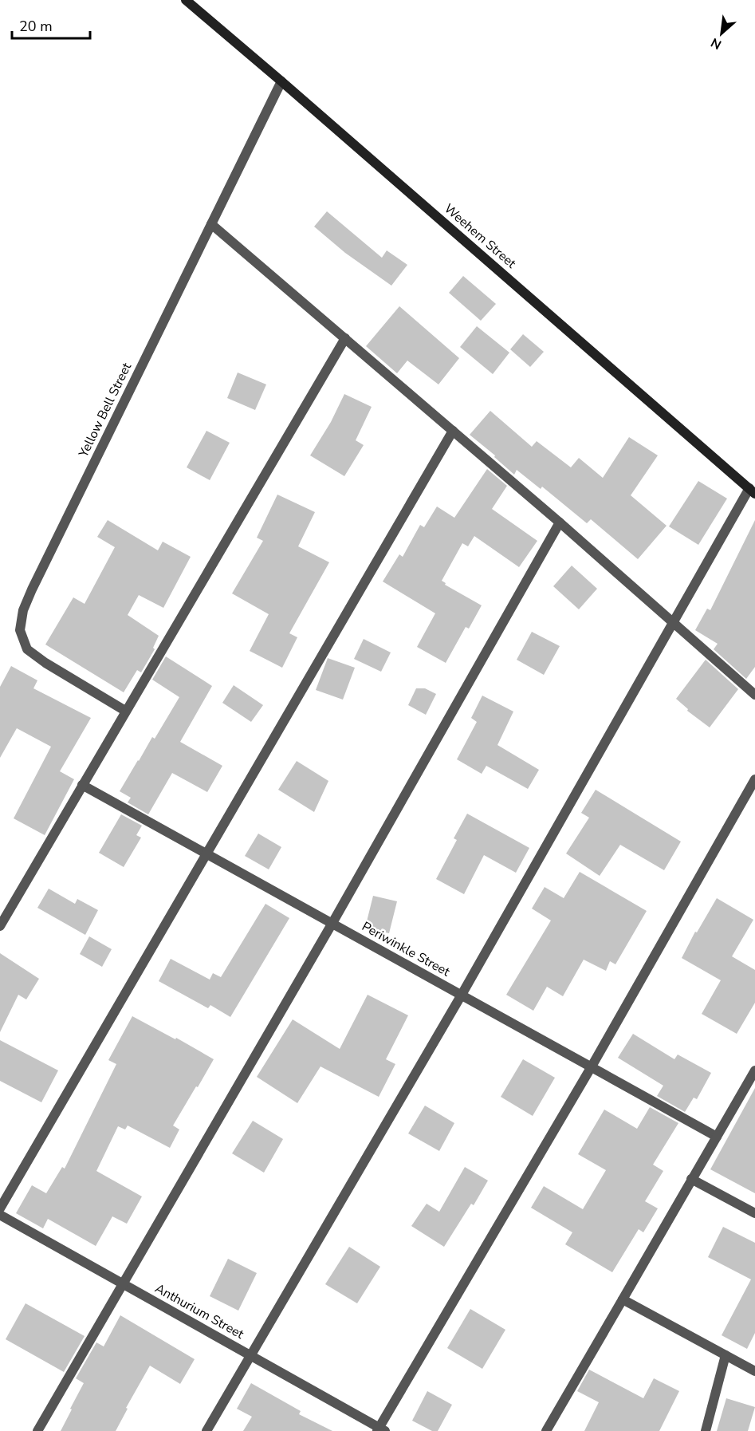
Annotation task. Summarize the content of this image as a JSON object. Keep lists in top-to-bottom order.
{
  "streets": {
    "street": [
      "Weehem Street",
      "Yellow Bell Street",
      "Periwinkle Street",
      "Anthurium Street"
    ]
  },
  "crossings": [
    ["Weehem Street", "Yellow Bell Street"]
  ],
  "scale_bar": "20 m",
  "north": "bottom left"
}
